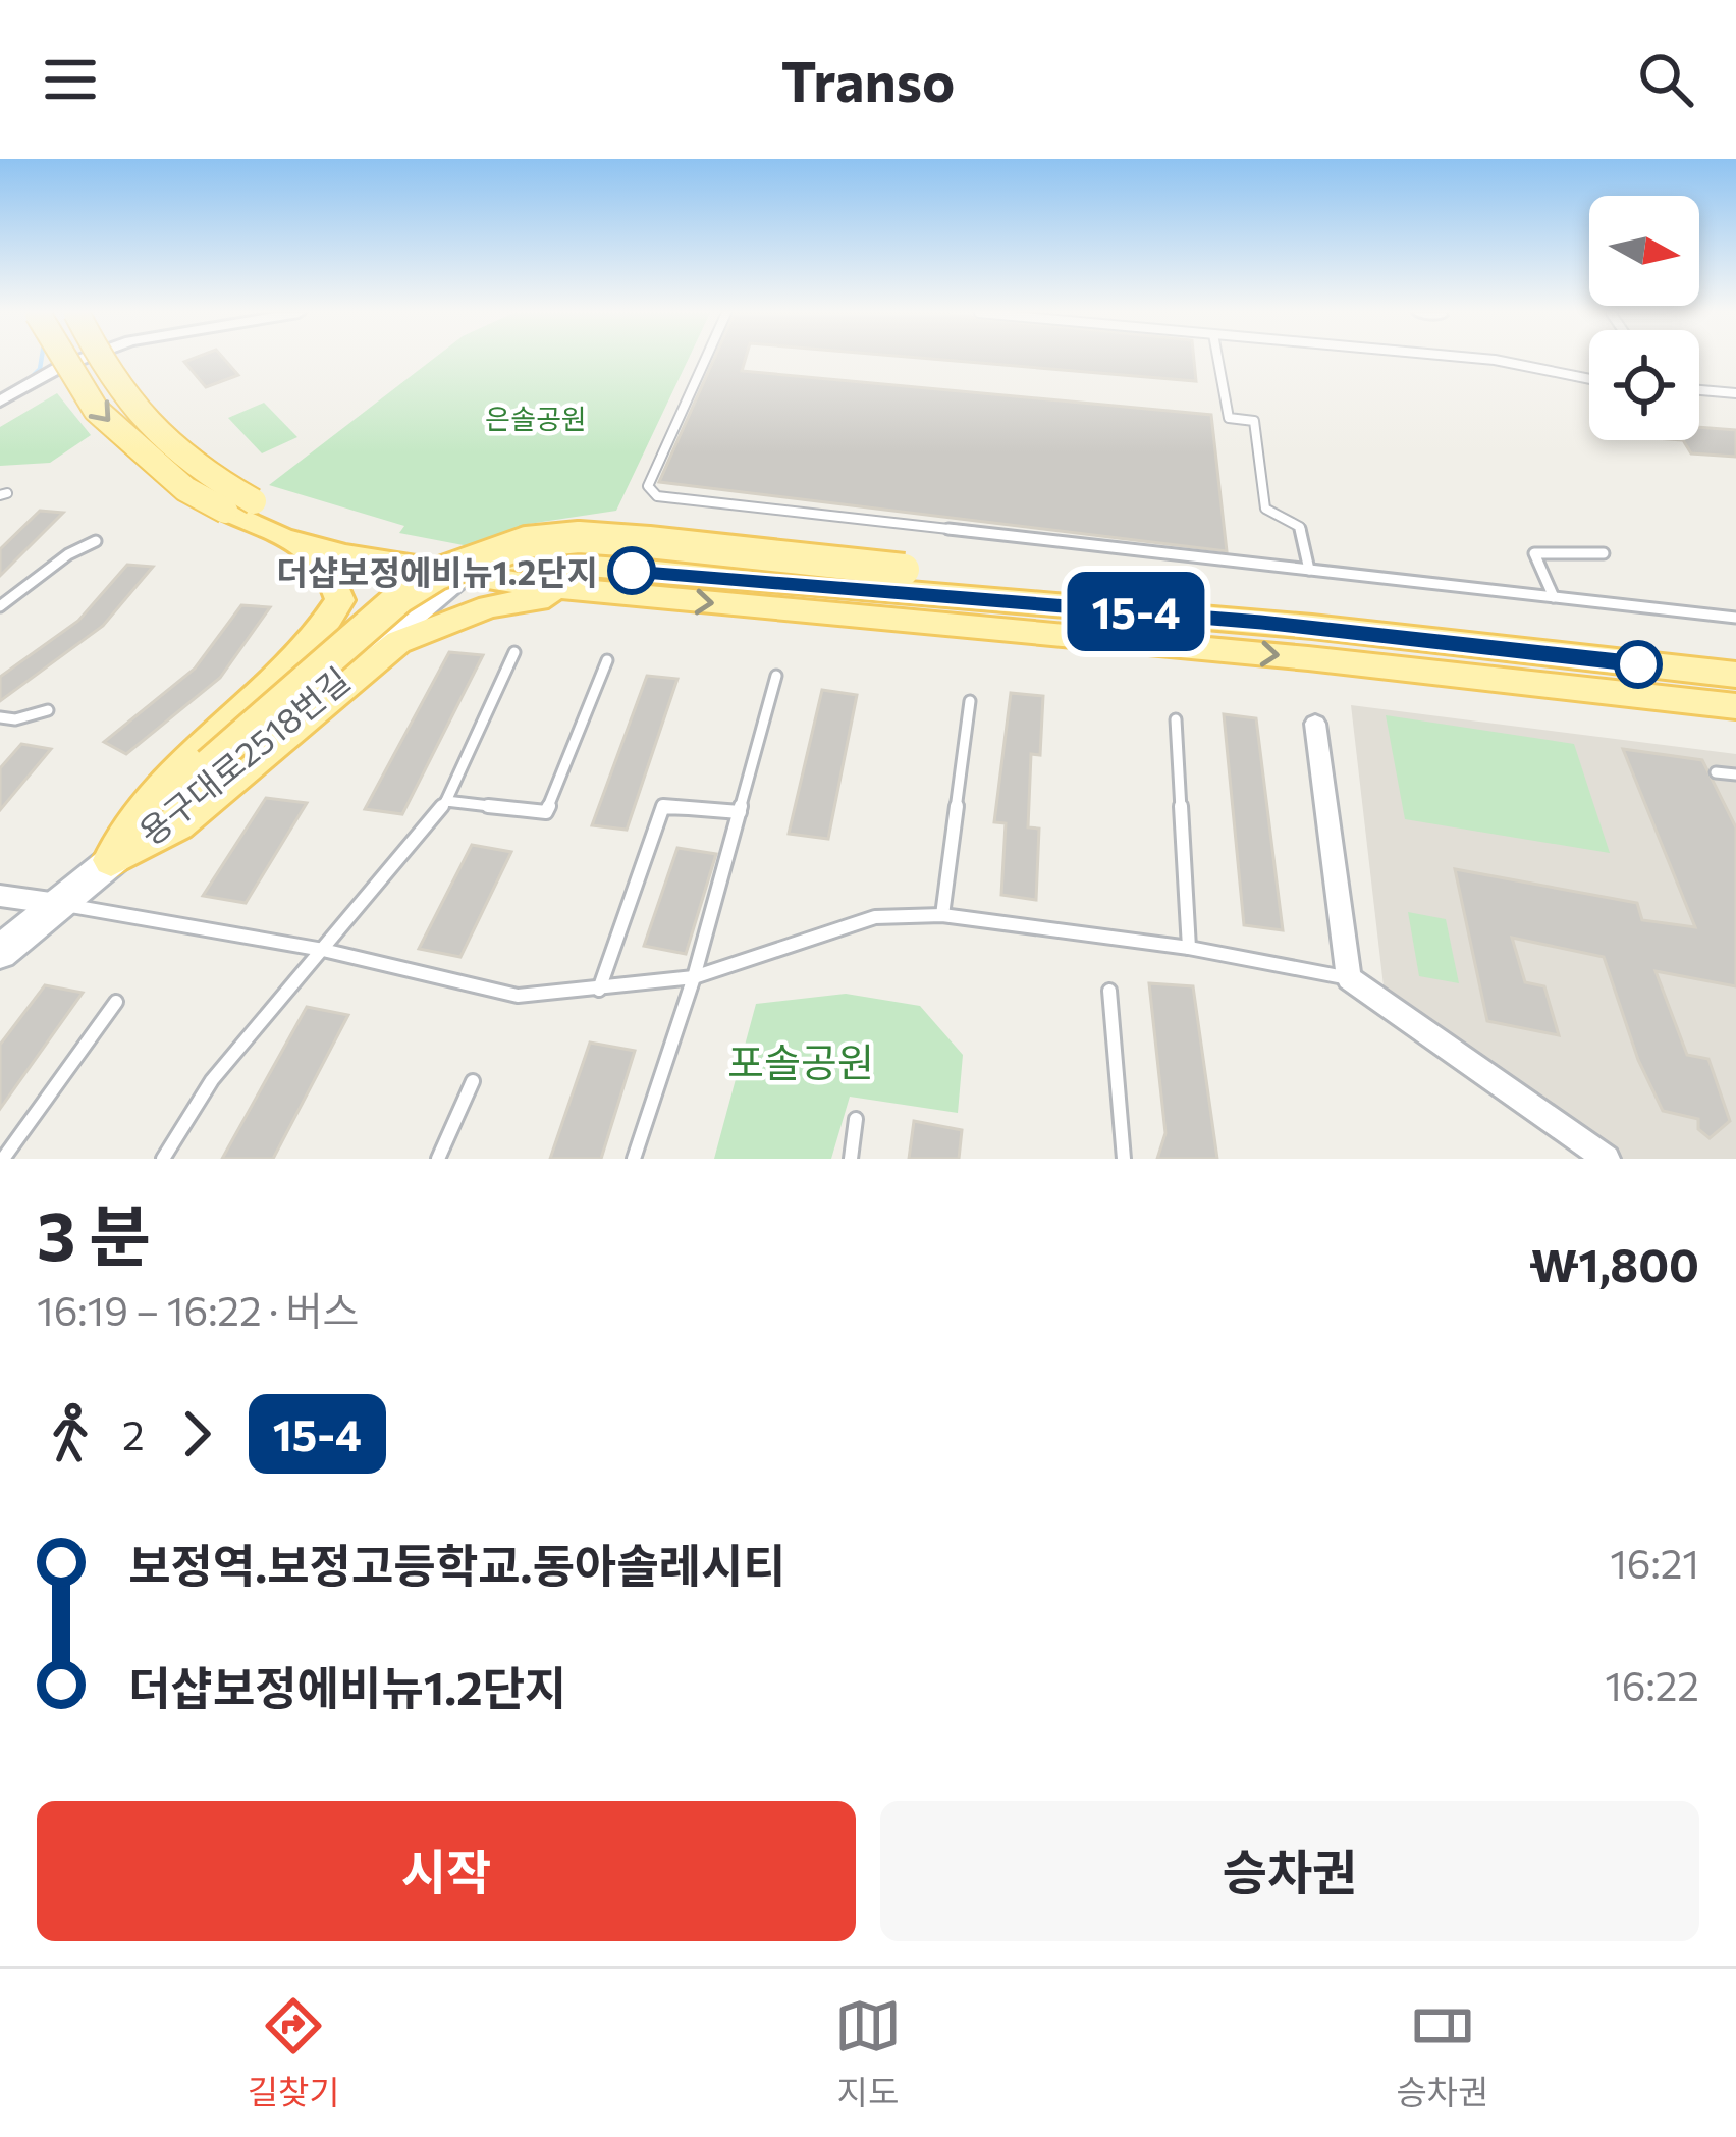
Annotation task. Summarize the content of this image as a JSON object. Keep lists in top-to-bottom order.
{
  "streets": {
    "street": ["용구대로2518번길"]
  },
  "parks": ["은솔공원", "포솔공원"],
  "places": ["더샵보정에비뉴1.2단지"],
  "lines": ["bus line 15-4"],
  "north": "right",
  "page": {
    "header": "Transo",
    "on_map": "15-4",
    "heading": ["3 분", "16:19 – 16:22 · 버스", "₩1,800"],
    "legs": ["2", "15-4"],
    "list": [
      {
        "name": "보정역.보정고등학교.동아솔레시티",
        "value": "16:21"
      },
      {
        "name": "더샵보정에비뉴1.2단지",
        "value": "16:22"
      }
    ],
    "buttons": ["시작", "승차권"],
    "tabs": ["길찾기", "지도", "승차권"]
  }
}
